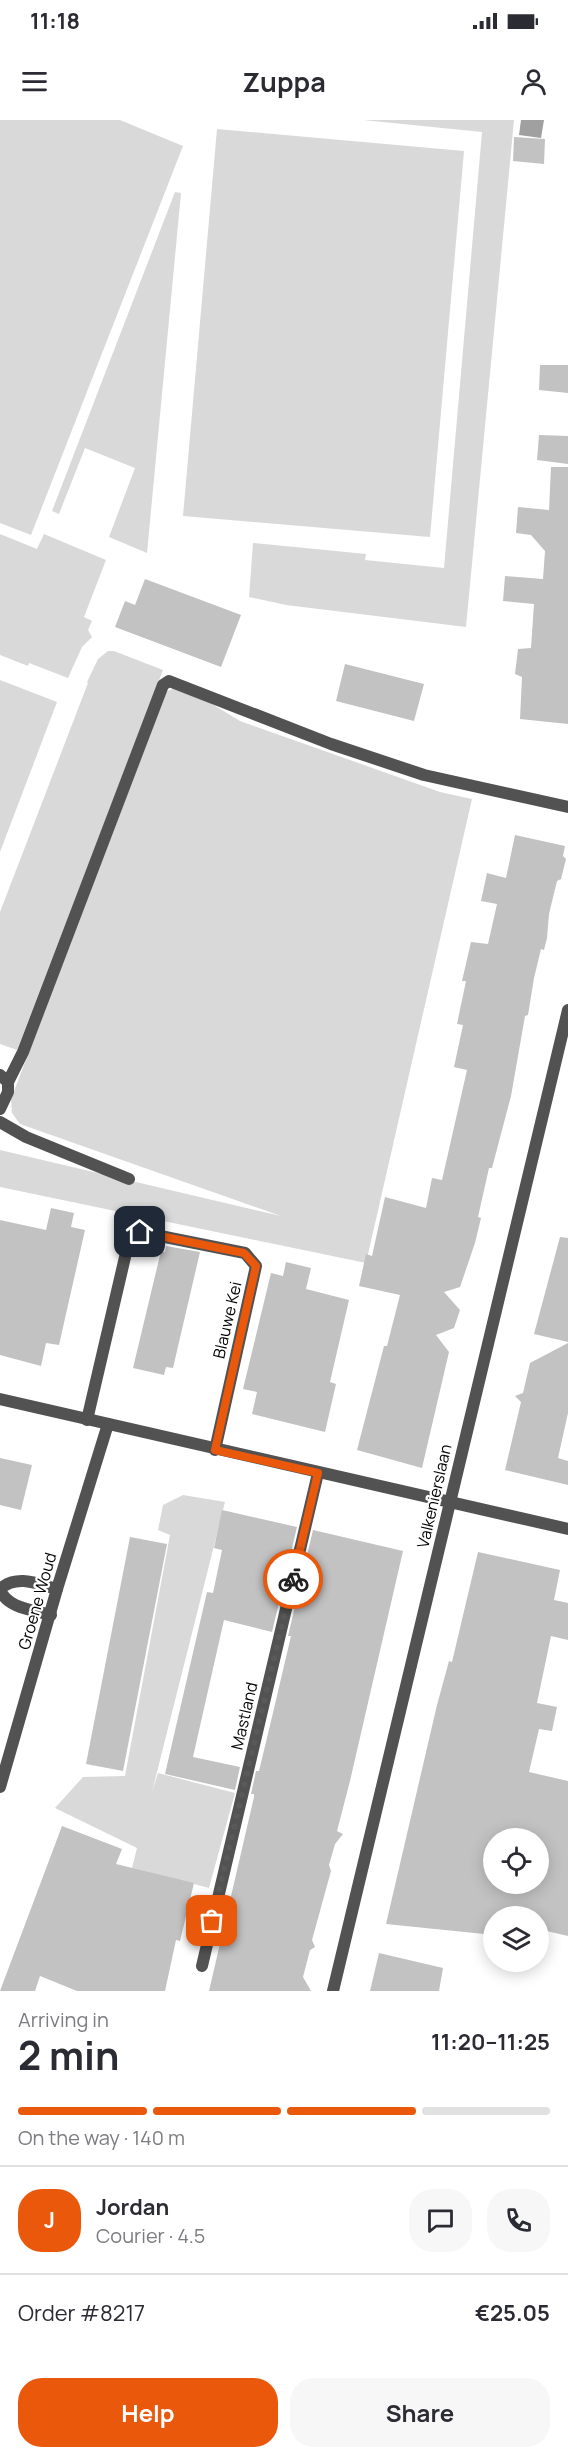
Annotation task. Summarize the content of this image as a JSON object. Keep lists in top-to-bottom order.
{
  "streets": {
    "street": [
      "Blauwe Kei",
      "Valkenierslaan",
      "Groene Woud",
      "Mastland"
    ]
  },
  "page": {
    "status": "11:18",
    "header": "Zuppa",
    "heading": ["2 min", "Arriving in", "11:20–11:25"],
    "panel": [
      "Jordan",
      "Courier · 4.5",
      "Order #8217",
      "€25.05"
    ],
    "bar": "On the way · 140 m",
    "round": "J",
    "buttons": ["Help", "Share"]
  }
}
